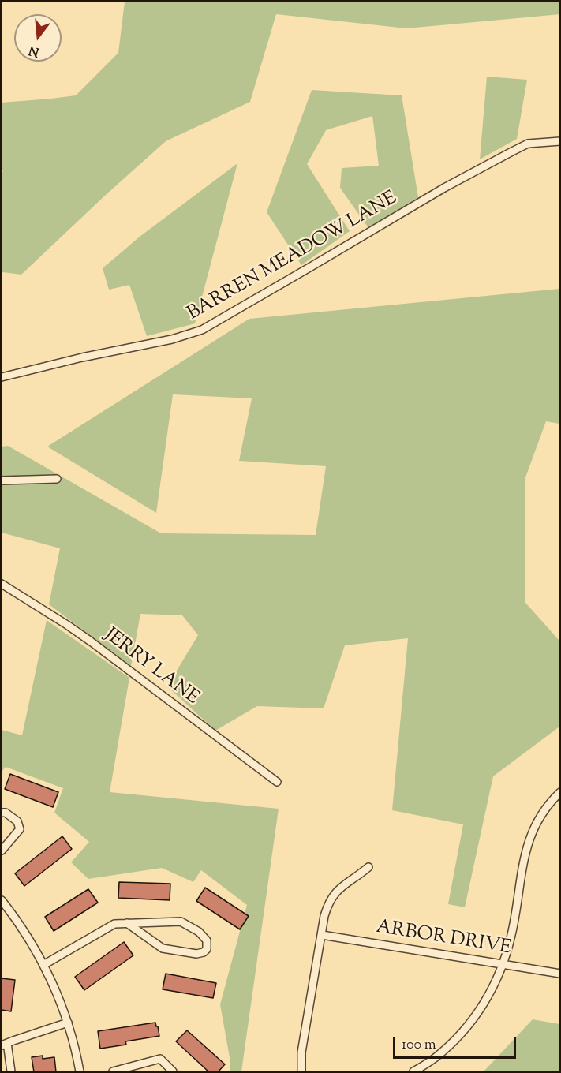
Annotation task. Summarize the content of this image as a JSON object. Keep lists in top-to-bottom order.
{
  "streets": {
    "street": ["BARREN MEADOW LANE", "JERRY LANE", "ARBOR DRIVE"]
  },
  "scale_bar": "100 m",
  "north": "bottom"
}
